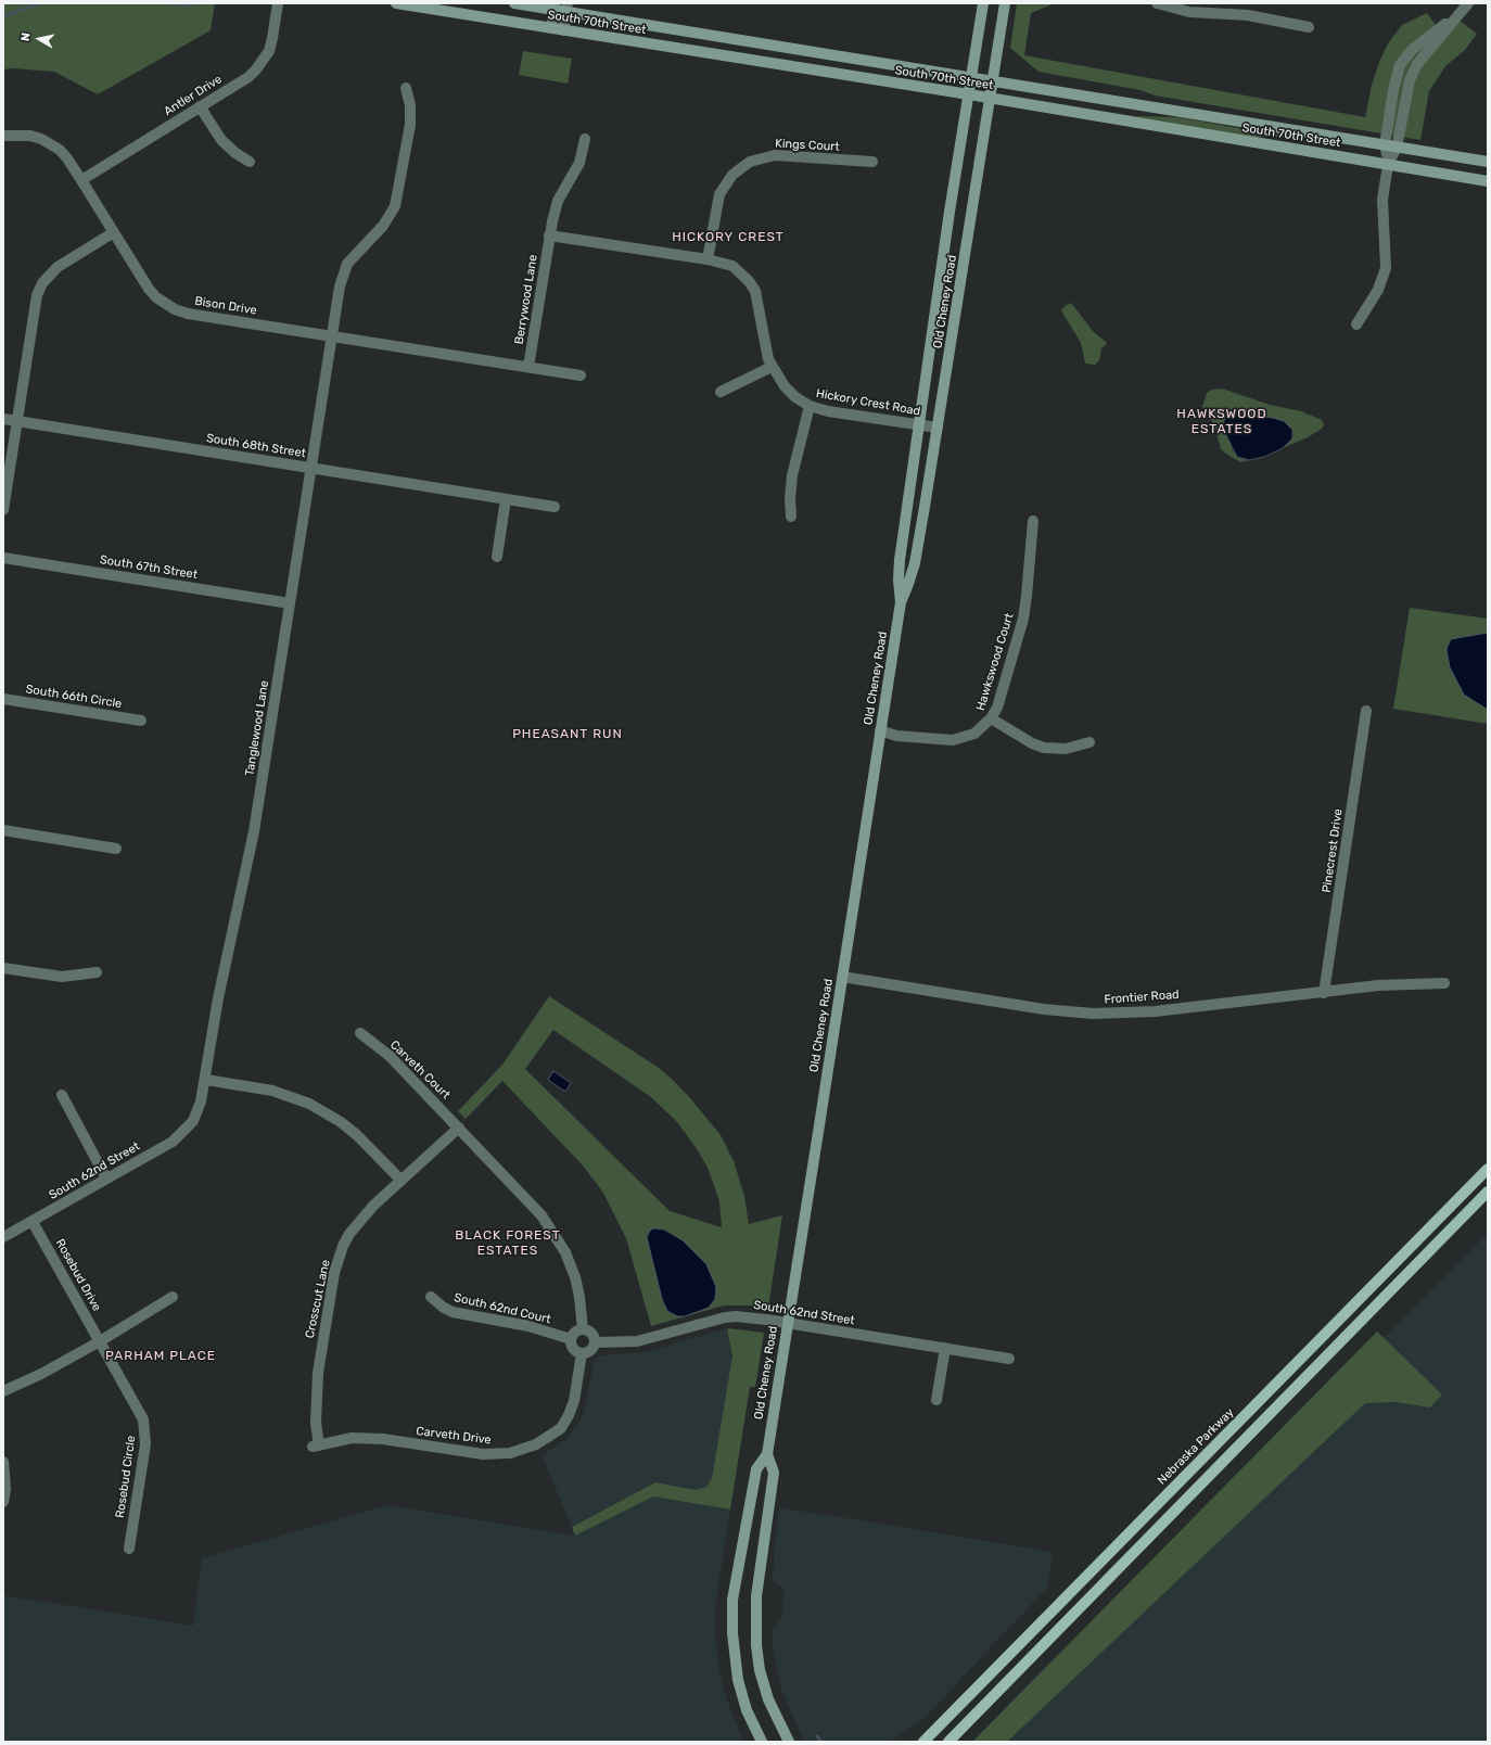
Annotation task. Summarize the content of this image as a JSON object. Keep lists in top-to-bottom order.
{
  "streets": {
    "main road": ["South 70th Street", "Old Cheney Road", "Nebraska Parkway"],
    "street": [
      "Antler Drive",
      "Kings Court",
      "Berrywood Lane",
      "Bison Drive",
      "Hickory Crest Road",
      "South 68th Street",
      "South 67th Street",
      "Hawkswood Court",
      "South 66th Circle",
      "Tanglewood Lane",
      "Pinecrest Drive",
      "Frontier Road",
      "Carveth Court",
      "South 62nd Street",
      "Rosebud Drive",
      "Crosscut Lane",
      "South 62nd Court",
      "Carveth Drive",
      "Rosebud Circle"
    ]
  },
  "crossings": [
    ["South 70th Street", "Old Cheney Road"],
    ["Antler Drive", "Bison Drive"],
    ["Kings Court", "Hickory Crest Road"],
    ["Berrywood Lane", "Bison Drive"],
    ["Berrywood Lane", "Hickory Crest Road"],
    ["Old Cheney Road", "Hickory Crest Road"],
    ["Old Cheney Road", "Hawkswood Court"],
    ["Old Cheney Road", "Frontier Road"],
    ["Old Cheney Road", "South 62nd Street"],
    ["Bison Drive", "Tanglewood Lane"],
    ["South 68th Street", "Tanglewood Lane"],
    ["South 67th Street", "Tanglewood Lane"],
    ["Tanglewood Lane", "South 62nd Street"],
    ["Pinecrest Drive", "Frontier Road"],
    ["Carveth Court", "Crosscut Lane"],
    ["South 62nd Street", "Rosebud Drive"],
    ["South 62nd Street", "South 62nd Court"],
    ["South 62nd Street", "Carveth Drive"],
    ["Rosebud Drive", "Rosebud Circle"],
    ["Crosscut Lane", "Carveth Drive"],
    ["South 62nd Court", "Carveth Drive"]
  ],
  "districts": [
    "HICKORY CREST",
    "HAWKSWOOD ESTATES",
    "PHEASANT RUN",
    "BLACK FOREST ESTATES",
    "PARHAM PLACE"
  ],
  "north": "left"
}
